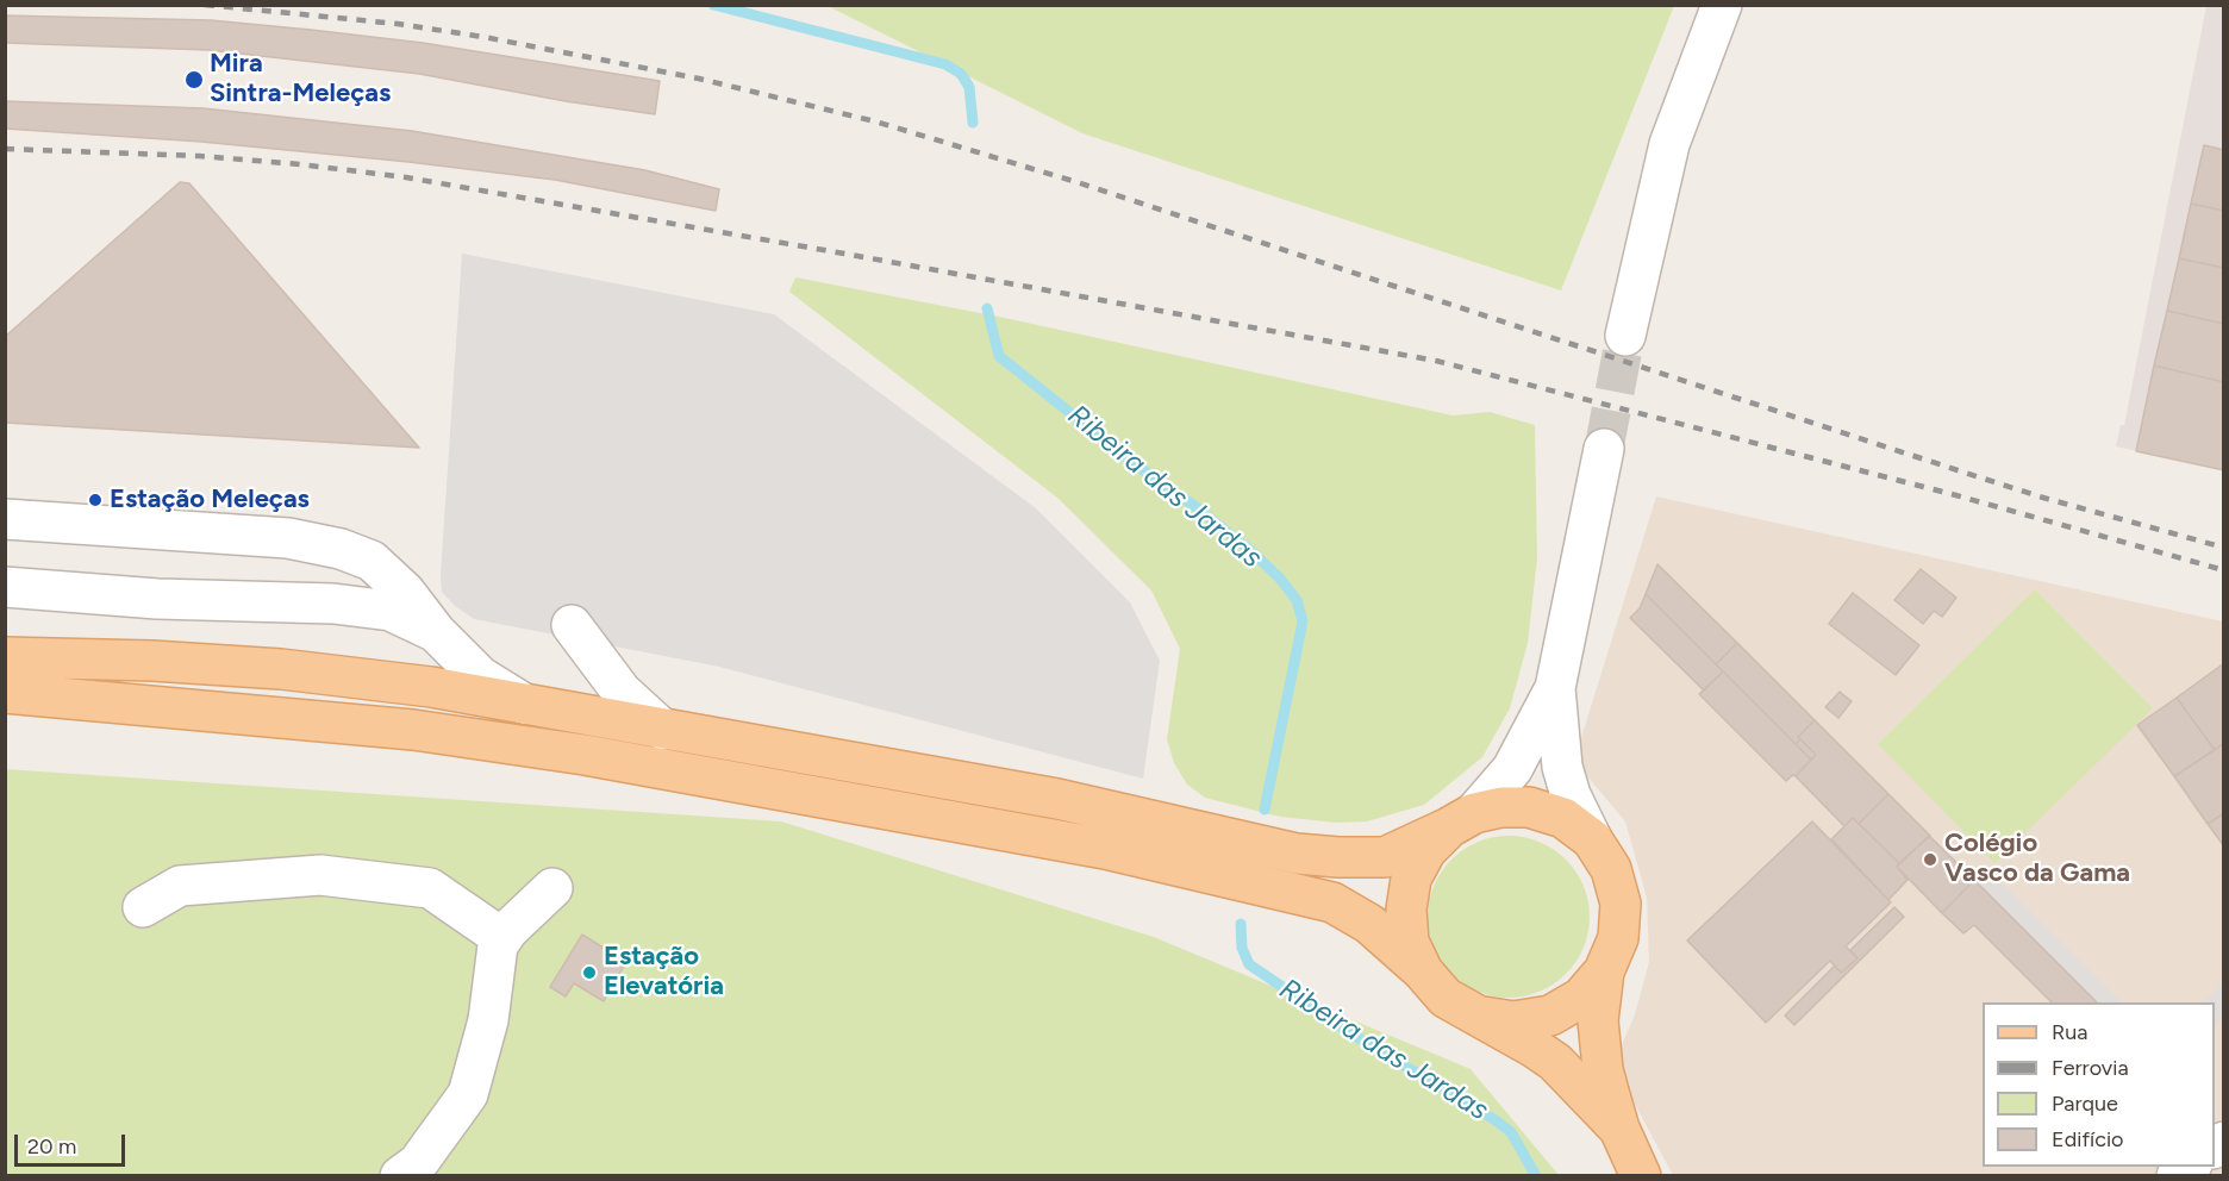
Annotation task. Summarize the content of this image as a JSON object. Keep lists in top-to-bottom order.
{
  "water": ["Ribeira das Jardas"],
  "places": [
    "Mira Sintra-Meleças",
    "Estação Meleças",
    "Colégio Vasco da Gama",
    "Estação Elevatória"
  ],
  "legend": [
    "Rua",
    "Ferrovia",
    "Parque",
    "Edifício"
  ],
  "scale_bar": "20 m"
}
